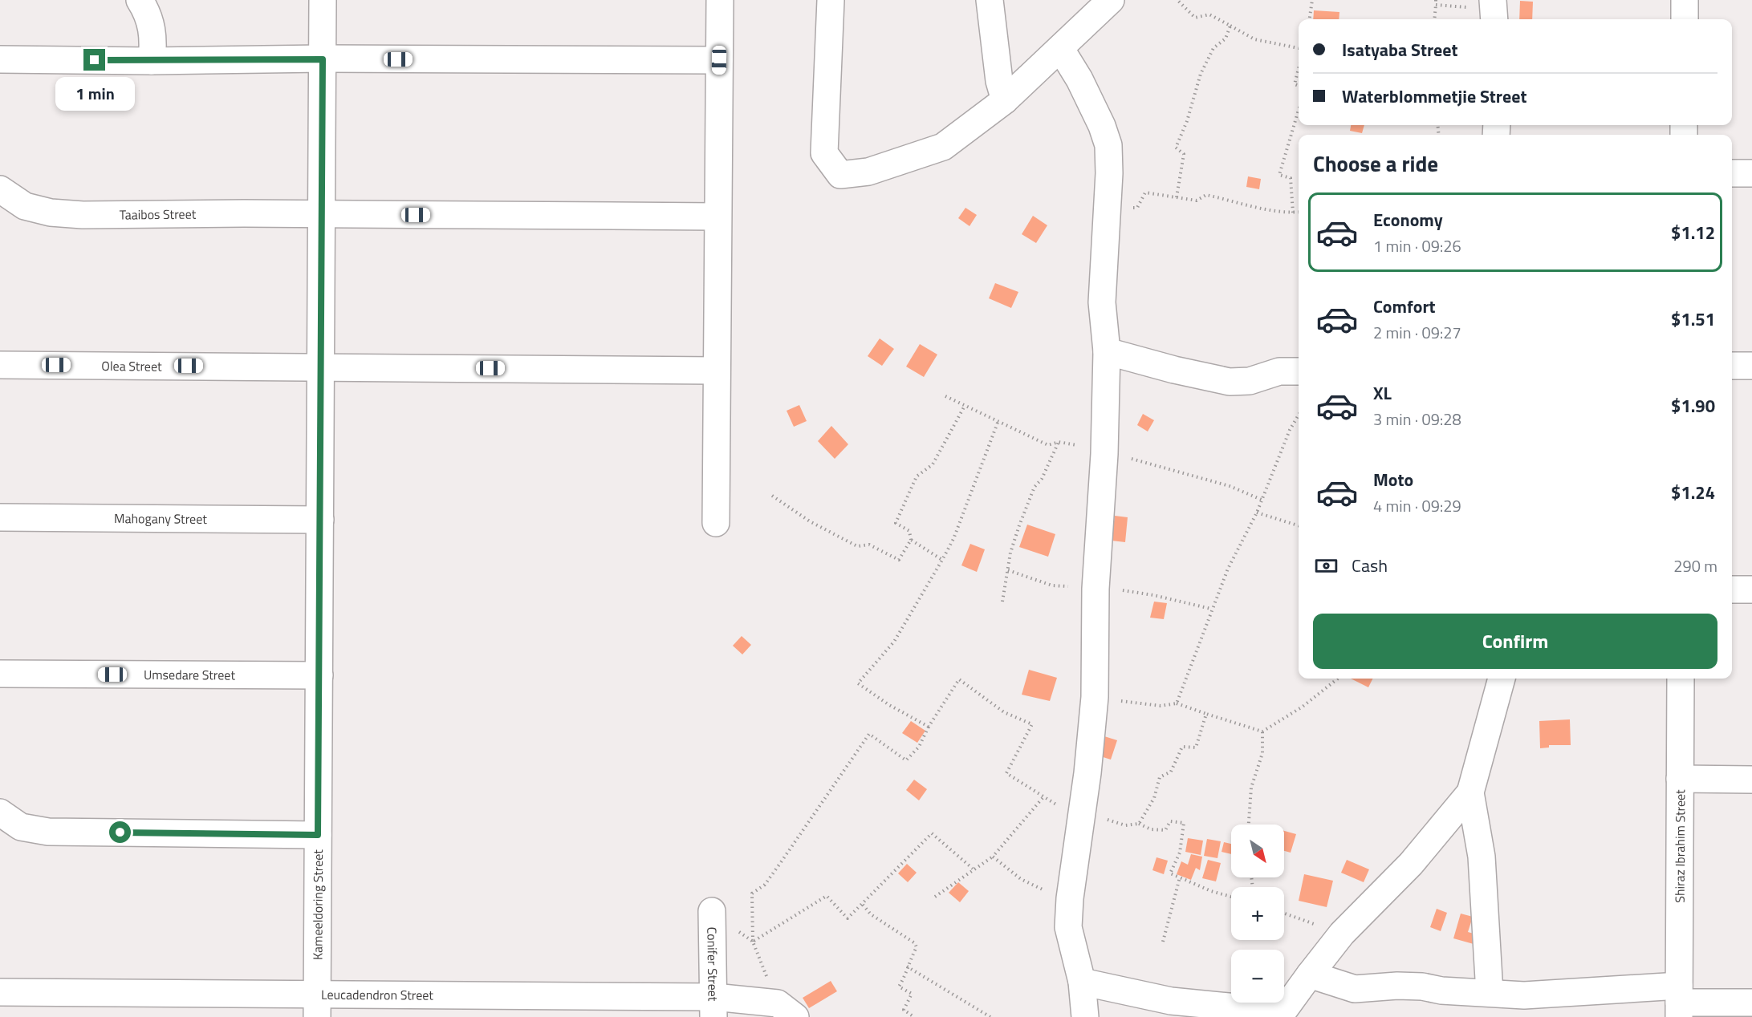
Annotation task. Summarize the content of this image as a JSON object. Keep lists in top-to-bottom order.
{
  "streets": {
    "street": [
      "Taaibos Street",
      "Olea Street",
      "Mahogany Street",
      "Umsedare Street",
      "Shiraz Ibrahim Street",
      "Kameeldoring Street",
      "Conifer Street",
      "Leucadendron Street"
    ]
  },
  "crossings": [
    ["Taaibos Street", "Kameeldoring Street"],
    ["Olea Street", "Kameeldoring Street"],
    ["Mahogany Street", "Kameeldoring Street"],
    ["Umsedare Street", "Kameeldoring Street"],
    ["Kameeldoring Street", "Leucadendron Street"],
    ["Conifer Street", "Leucadendron Street"]
  ],
  "north": "bottom right",
  "page": {
    "banner": ["Isatyaba Street", "Waterblommetjie Street"],
    "bubble": "1 min",
    "heading": "Choose a ride",
    "list": [
      {
        "name": "Economy",
        "note": "1 min · 09:26",
        "value": "$1.12"
      },
      {
        "name": "Comfort",
        "note": "2 min · 09:27",
        "value": "$1.51"
      },
      {
        "name": "XL",
        "note": "3 min · 09:28",
        "value": "$1.90"
      },
      {
        "name": "Moto",
        "note": "4 min · 09:29",
        "value": "$1.24"
      }
    ],
    "pay": ["Cash", "290 m"],
    "buttons": "Confirm",
    "map_buttons": ["+", "−"]
  }
}
